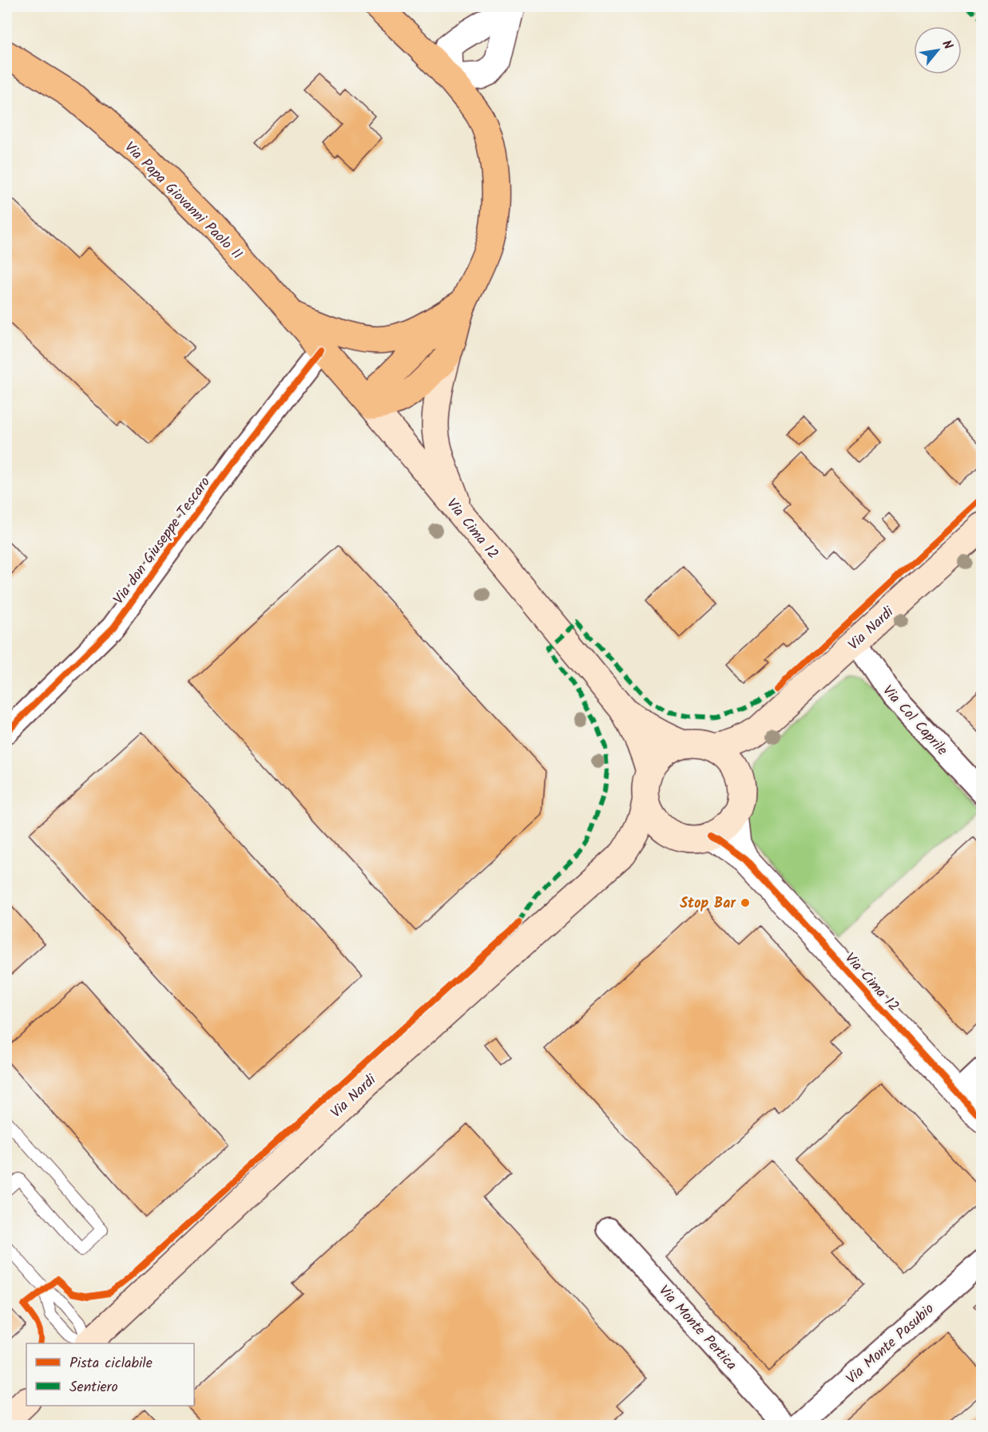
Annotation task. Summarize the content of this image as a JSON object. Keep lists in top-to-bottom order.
{
  "streets": {
    "main road": ["Via Papa Giovanni Paolo II", "Via Cima 12", "Via Nardi"],
    "street": [
      "Via don Giuseppe Tescaro",
      "Via Col Caprile",
      "Via Monte Pertica",
      "Via Monte Pasubio"
    ]
  },
  "crossings": [
    ["Via Papa Giovanni Paolo II", "Via Cima 12"],
    ["Via Papa Giovanni Paolo II", "Via don Giuseppe Tescaro"],
    ["Via Cima 12", "Via don Giuseppe Tescaro"],
    ["Via Nardi", "Via Col Caprile"]
  ],
  "places": ["Stop Bar"],
  "legend": ["Pista ciclabile", "Sentiero"],
  "north": "top right"
}
